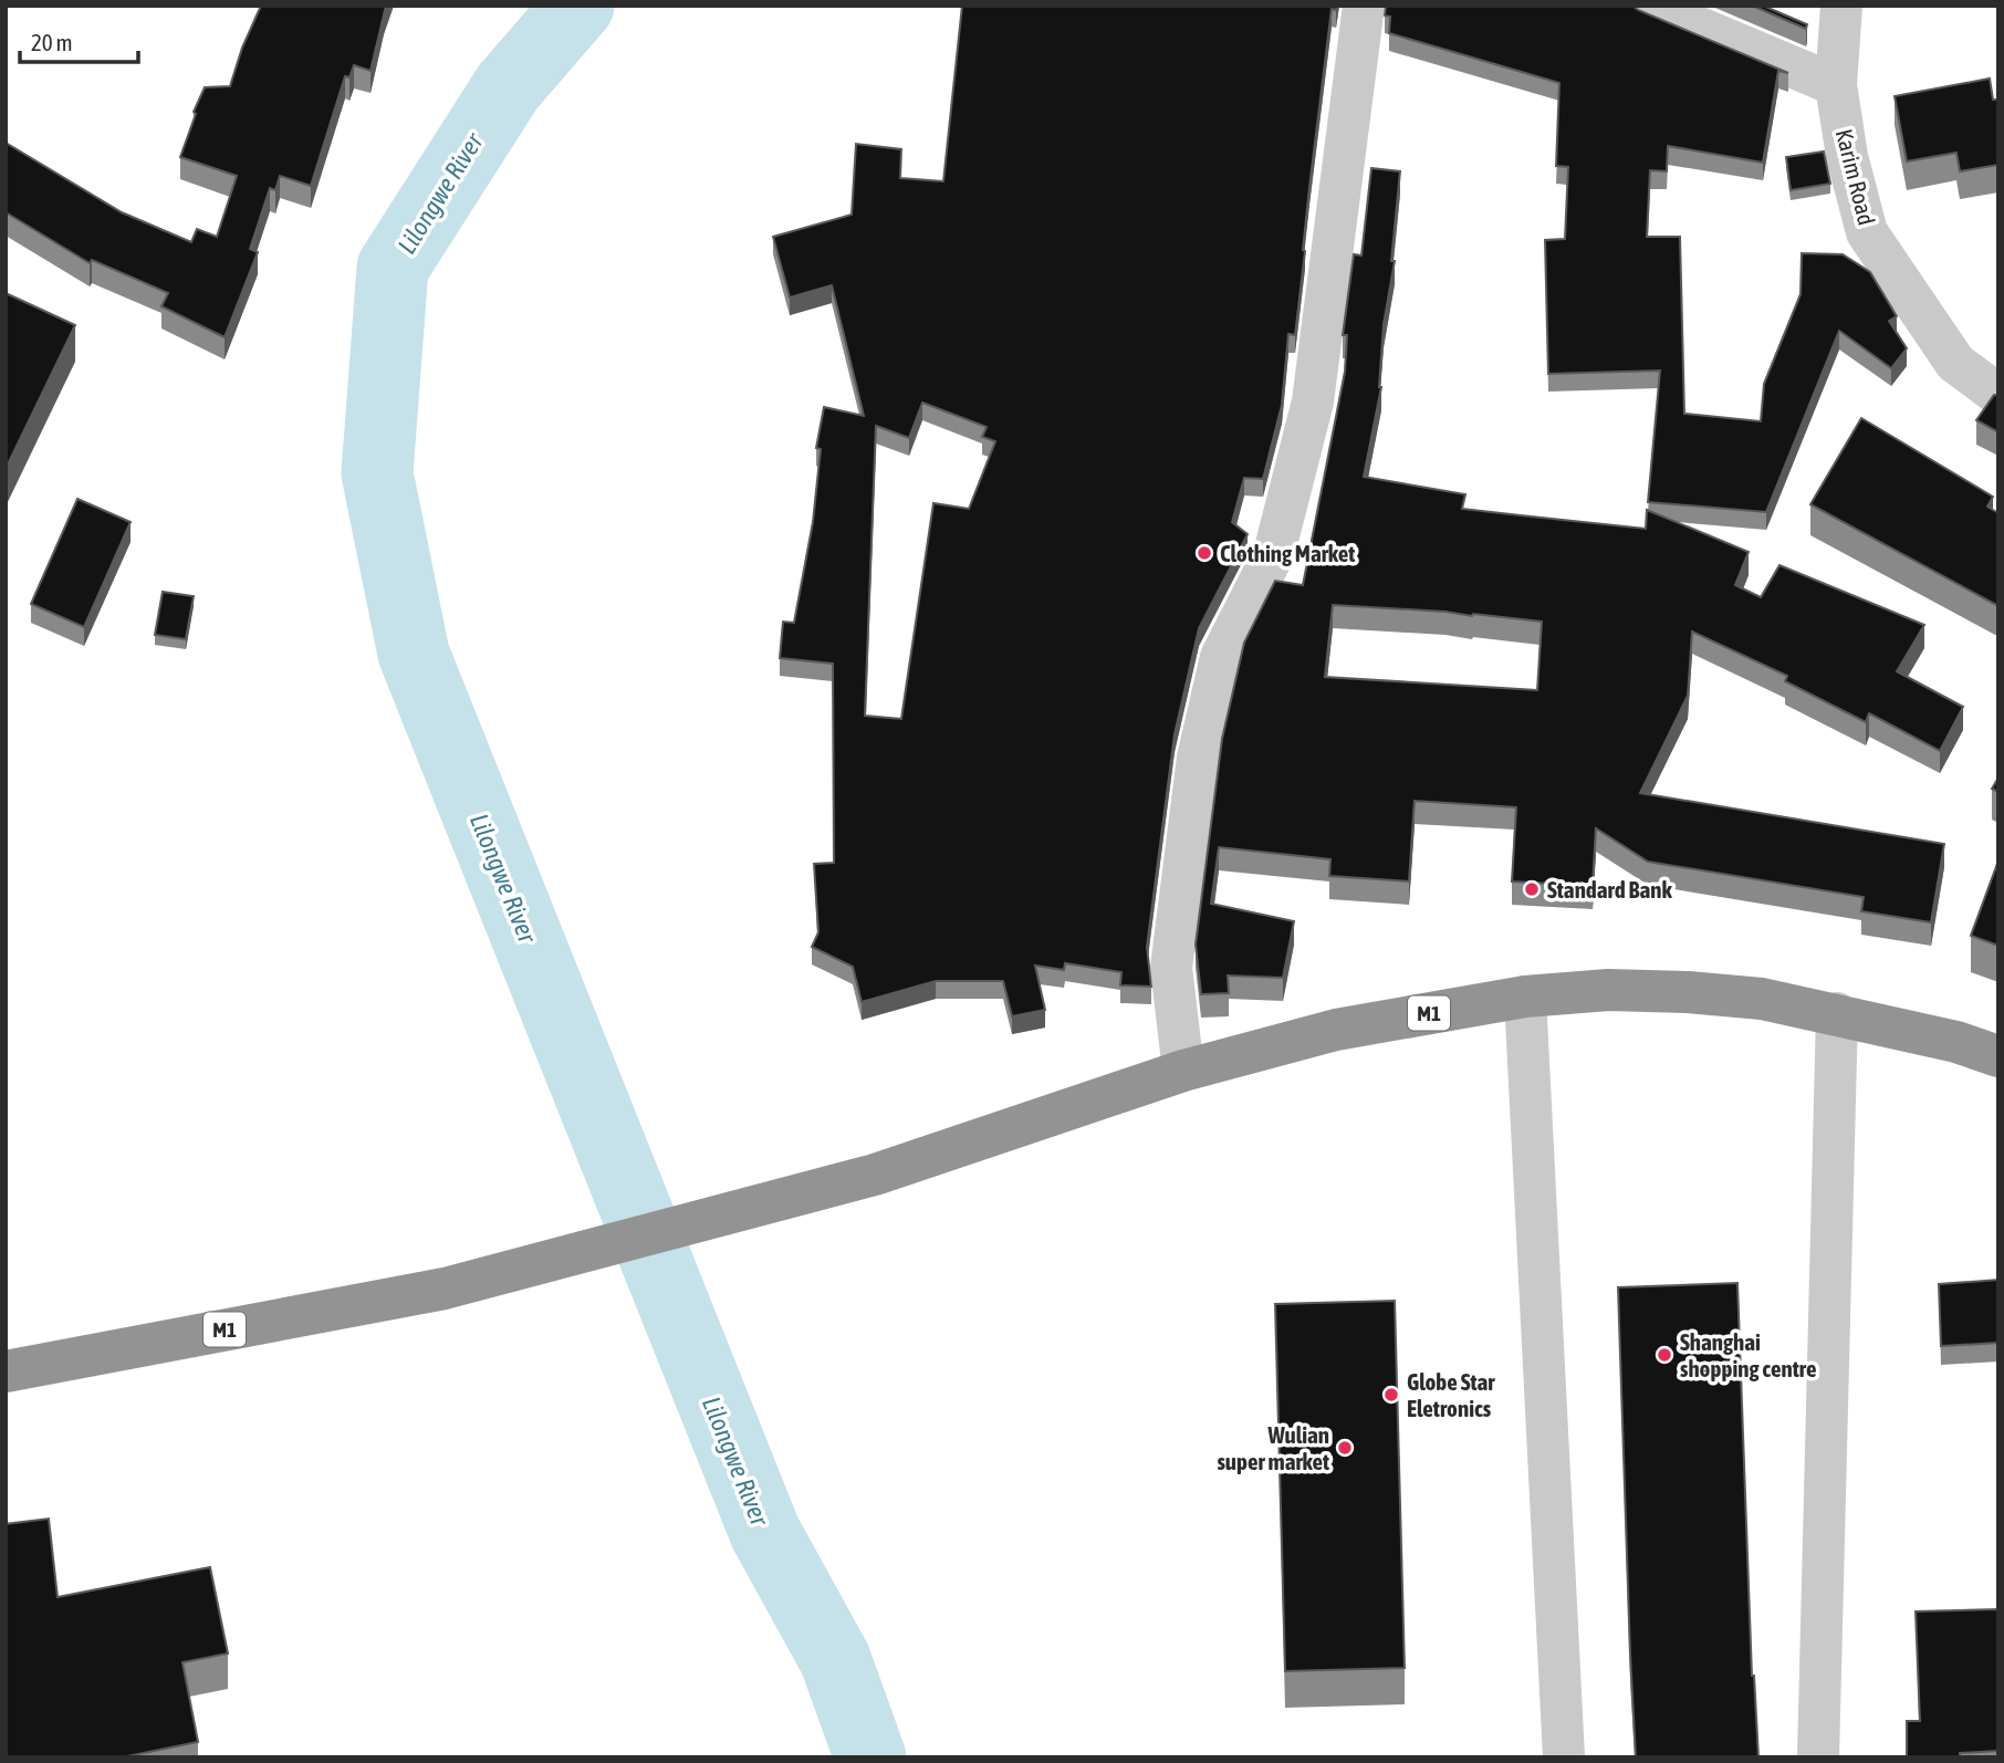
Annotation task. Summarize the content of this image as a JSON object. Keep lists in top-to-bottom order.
{
  "streets": {
    "highway": ["M1"],
    "street": ["Karim Road"]
  },
  "water": ["Lilongwe River"],
  "places": [
    "Clothing Market",
    "Standard Bank",
    "Shanghai shopping centre",
    "Globe Star Eletronics",
    "Wulian super market"
  ],
  "scale_bar": "20 m"
}
